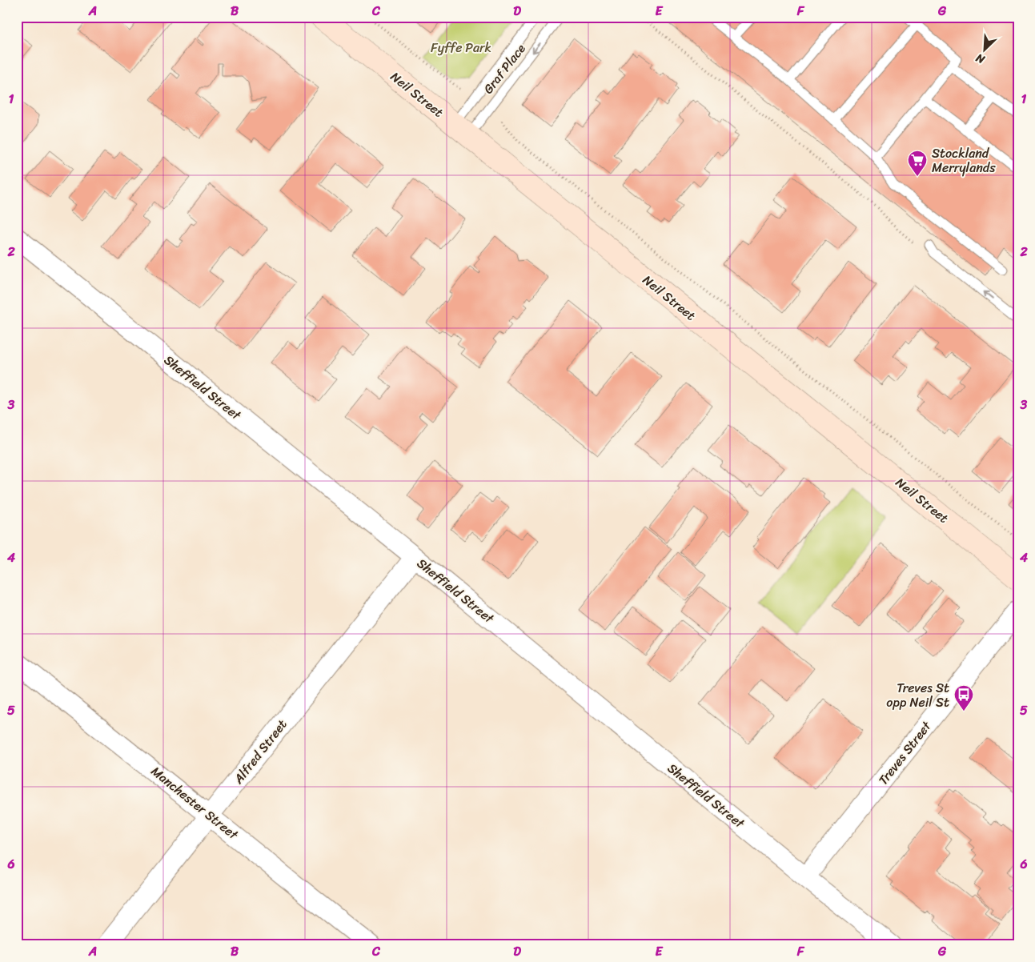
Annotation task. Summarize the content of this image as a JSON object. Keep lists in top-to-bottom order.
{
  "streets": {
    "main road": ["Neil Street"],
    "street": [
      "Sheffield Street",
      "Alfred Street",
      "Treves Street",
      "Manchester Street"
    ],
    "lane": ["Graf Place"]
  },
  "crossings": [
    ["Graf Place", "Neil Street"],
    ["Sheffield Street", "Alfred Street"],
    ["Sheffield Street", "Treves Street"],
    ["Alfred Street", "Manchester Street"]
  ],
  "parks": ["Fyffe Park"],
  "places": {
    "supermarket": ["Stockland Merrylands"],
    "bus stop": ["Treves St opp Neil St"]
  },
  "north": "bottom left",
  "grid": {
    "columns": [
      "A",
      "B",
      "C",
      "D",
      "E",
      "F",
      "G"
    ],
    "rows": [
      "1",
      "2",
      "3",
      "4",
      "5",
      "6"
    ]
  }
}
